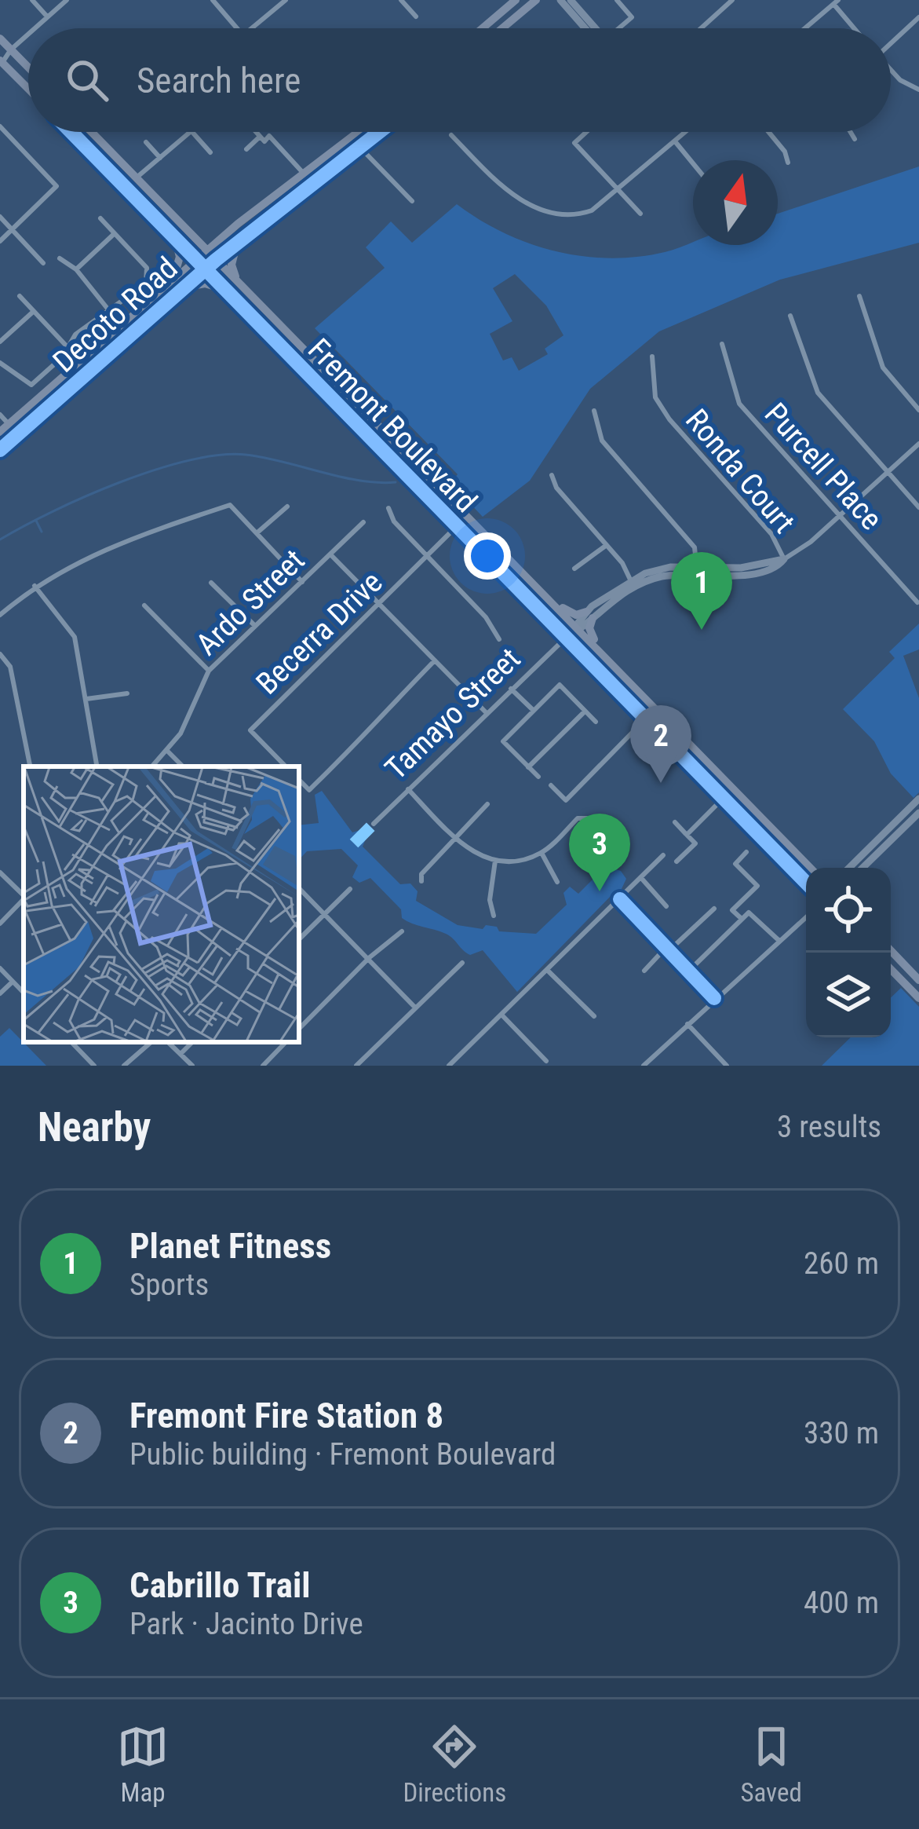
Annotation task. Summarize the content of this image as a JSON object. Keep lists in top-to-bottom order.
{
  "streets": {
    "main road": ["Decoto Road", "Fremont Boulevard"],
    "street": [
      "Purcell Place",
      "Ronda Court",
      "Ardo Street",
      "Becerra Drive",
      "Tamayo Street"
    ]
  },
  "crossings": [
    ["Decoto Road", "Fremont Boulevard"],
    ["Fremont Boulevard", "Becerra Drive"],
    ["Fremont Boulevard", "Tamayo Street"],
    ["Purcell Place", "Tamayo Street"],
    ["Ronda Court", "Tamayo Street"]
  ],
  "north": "top",
  "page": {
    "search": "Search here",
    "pins": ["1", "2", "3"],
    "heading": ["Nearby", "3 results"],
    "list": [
      {
        "mark": "1",
        "name": "Planet Fitness",
        "note": "Sports",
        "value": "260 m"
      },
      {
        "mark": "2",
        "name": "Fremont Fire Station 8",
        "note": "Public building · Fremont Boulevard",
        "value": "330 m"
      },
      {
        "mark": "3",
        "name": "Cabrillo Trail",
        "note": "Park · Jacinto Drive",
        "value": "400 m"
      }
    ],
    "nav": ["Map", "Directions", "Saved"]
  }
}
